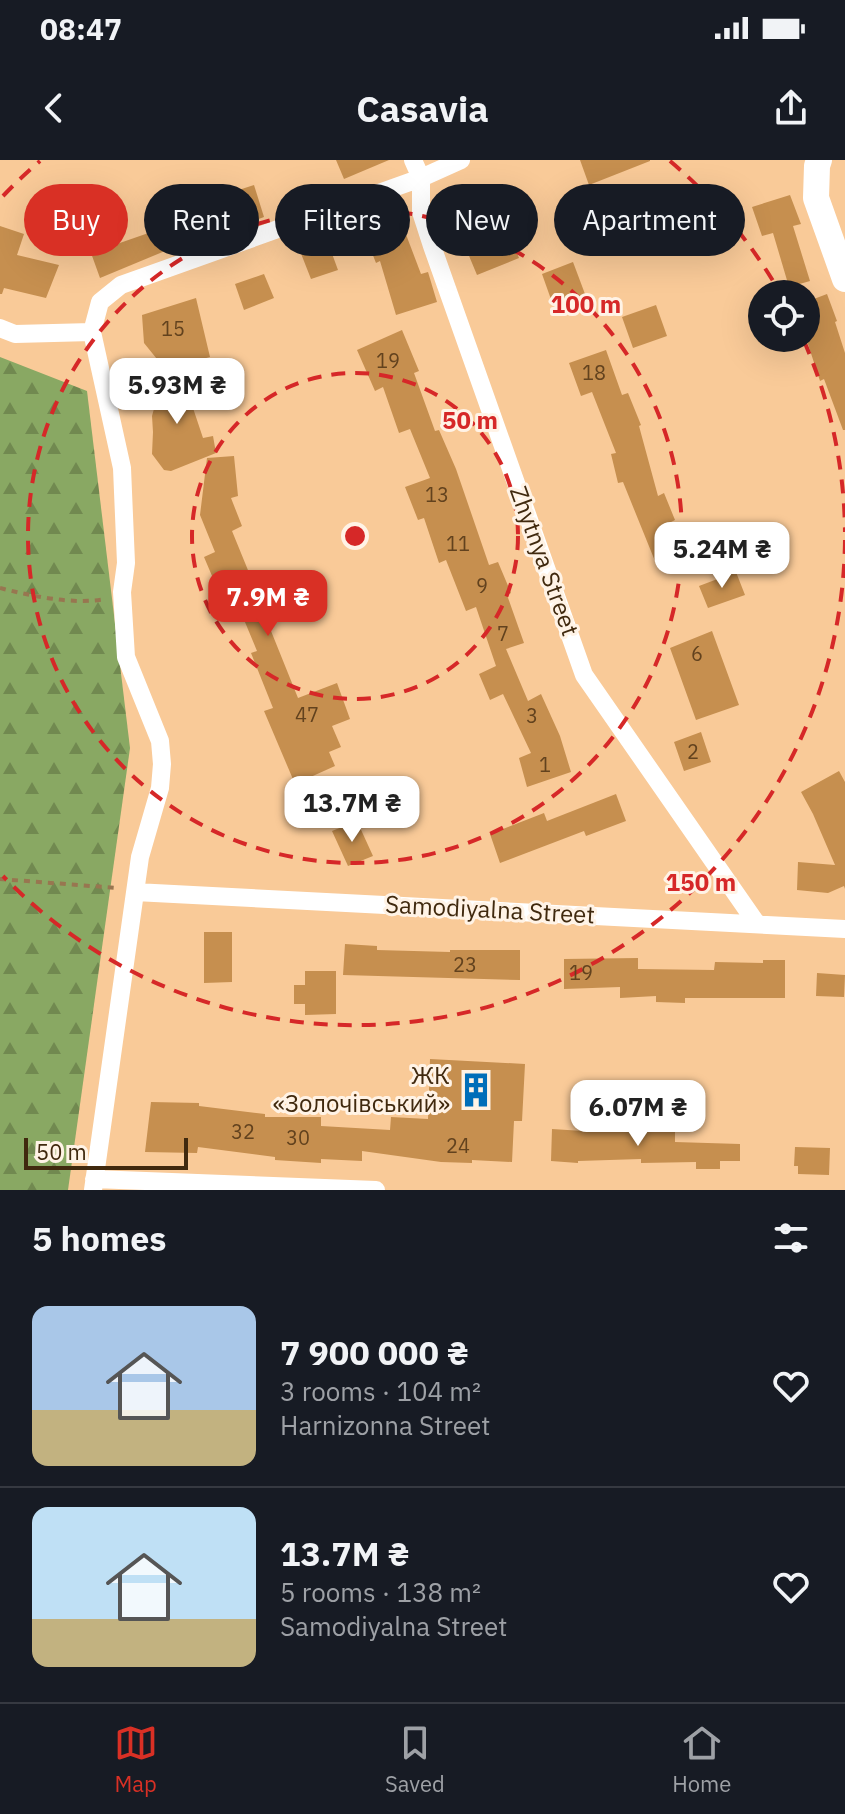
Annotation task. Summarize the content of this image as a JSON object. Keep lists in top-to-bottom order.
{
  "streets": {
    "street": ["Zhytnya Street", "Samodiyalna Street"]
  },
  "crossings": [
    ["Zhytnya Street", "Samodiyalna Street"]
  ],
  "places": {
    "building": ["ЖК «Золочівський»"]
  },
  "house_numbers": [
    "15",
    "19",
    "18",
    "13",
    "11",
    "9",
    "7",
    "6",
    "47",
    "3",
    "2",
    "1",
    "23",
    "19",
    "32",
    "30",
    "24"
  ],
  "scale_bar": "50 m",
  "page": {
    "status": "08:47",
    "header": "Casavia",
    "chip": [
      "Buy",
      "Rent",
      "Filters",
      "New",
      "Apartment"
    ],
    "price": [
      "5.93M ₴",
      "5.24M ₴",
      "7.9M ₴",
      "13.7M ₴",
      "6.07M ₴"
    ],
    "scale": "50 m",
    "heading": "5 homes",
    "list": [
      {
        "name": "7 900 000 ₴",
        "note": "3 rooms · 104 m² · Harnizonna Street"
      },
      {
        "name": "13.7M ₴",
        "note": "5 rooms · 138 m² · Samodiyalna Street"
      }
    ],
    "tabs": ["Map", "Saved", "Home"]
  },
  "rings": ["100 m", "50 m", "150 m"]
}
